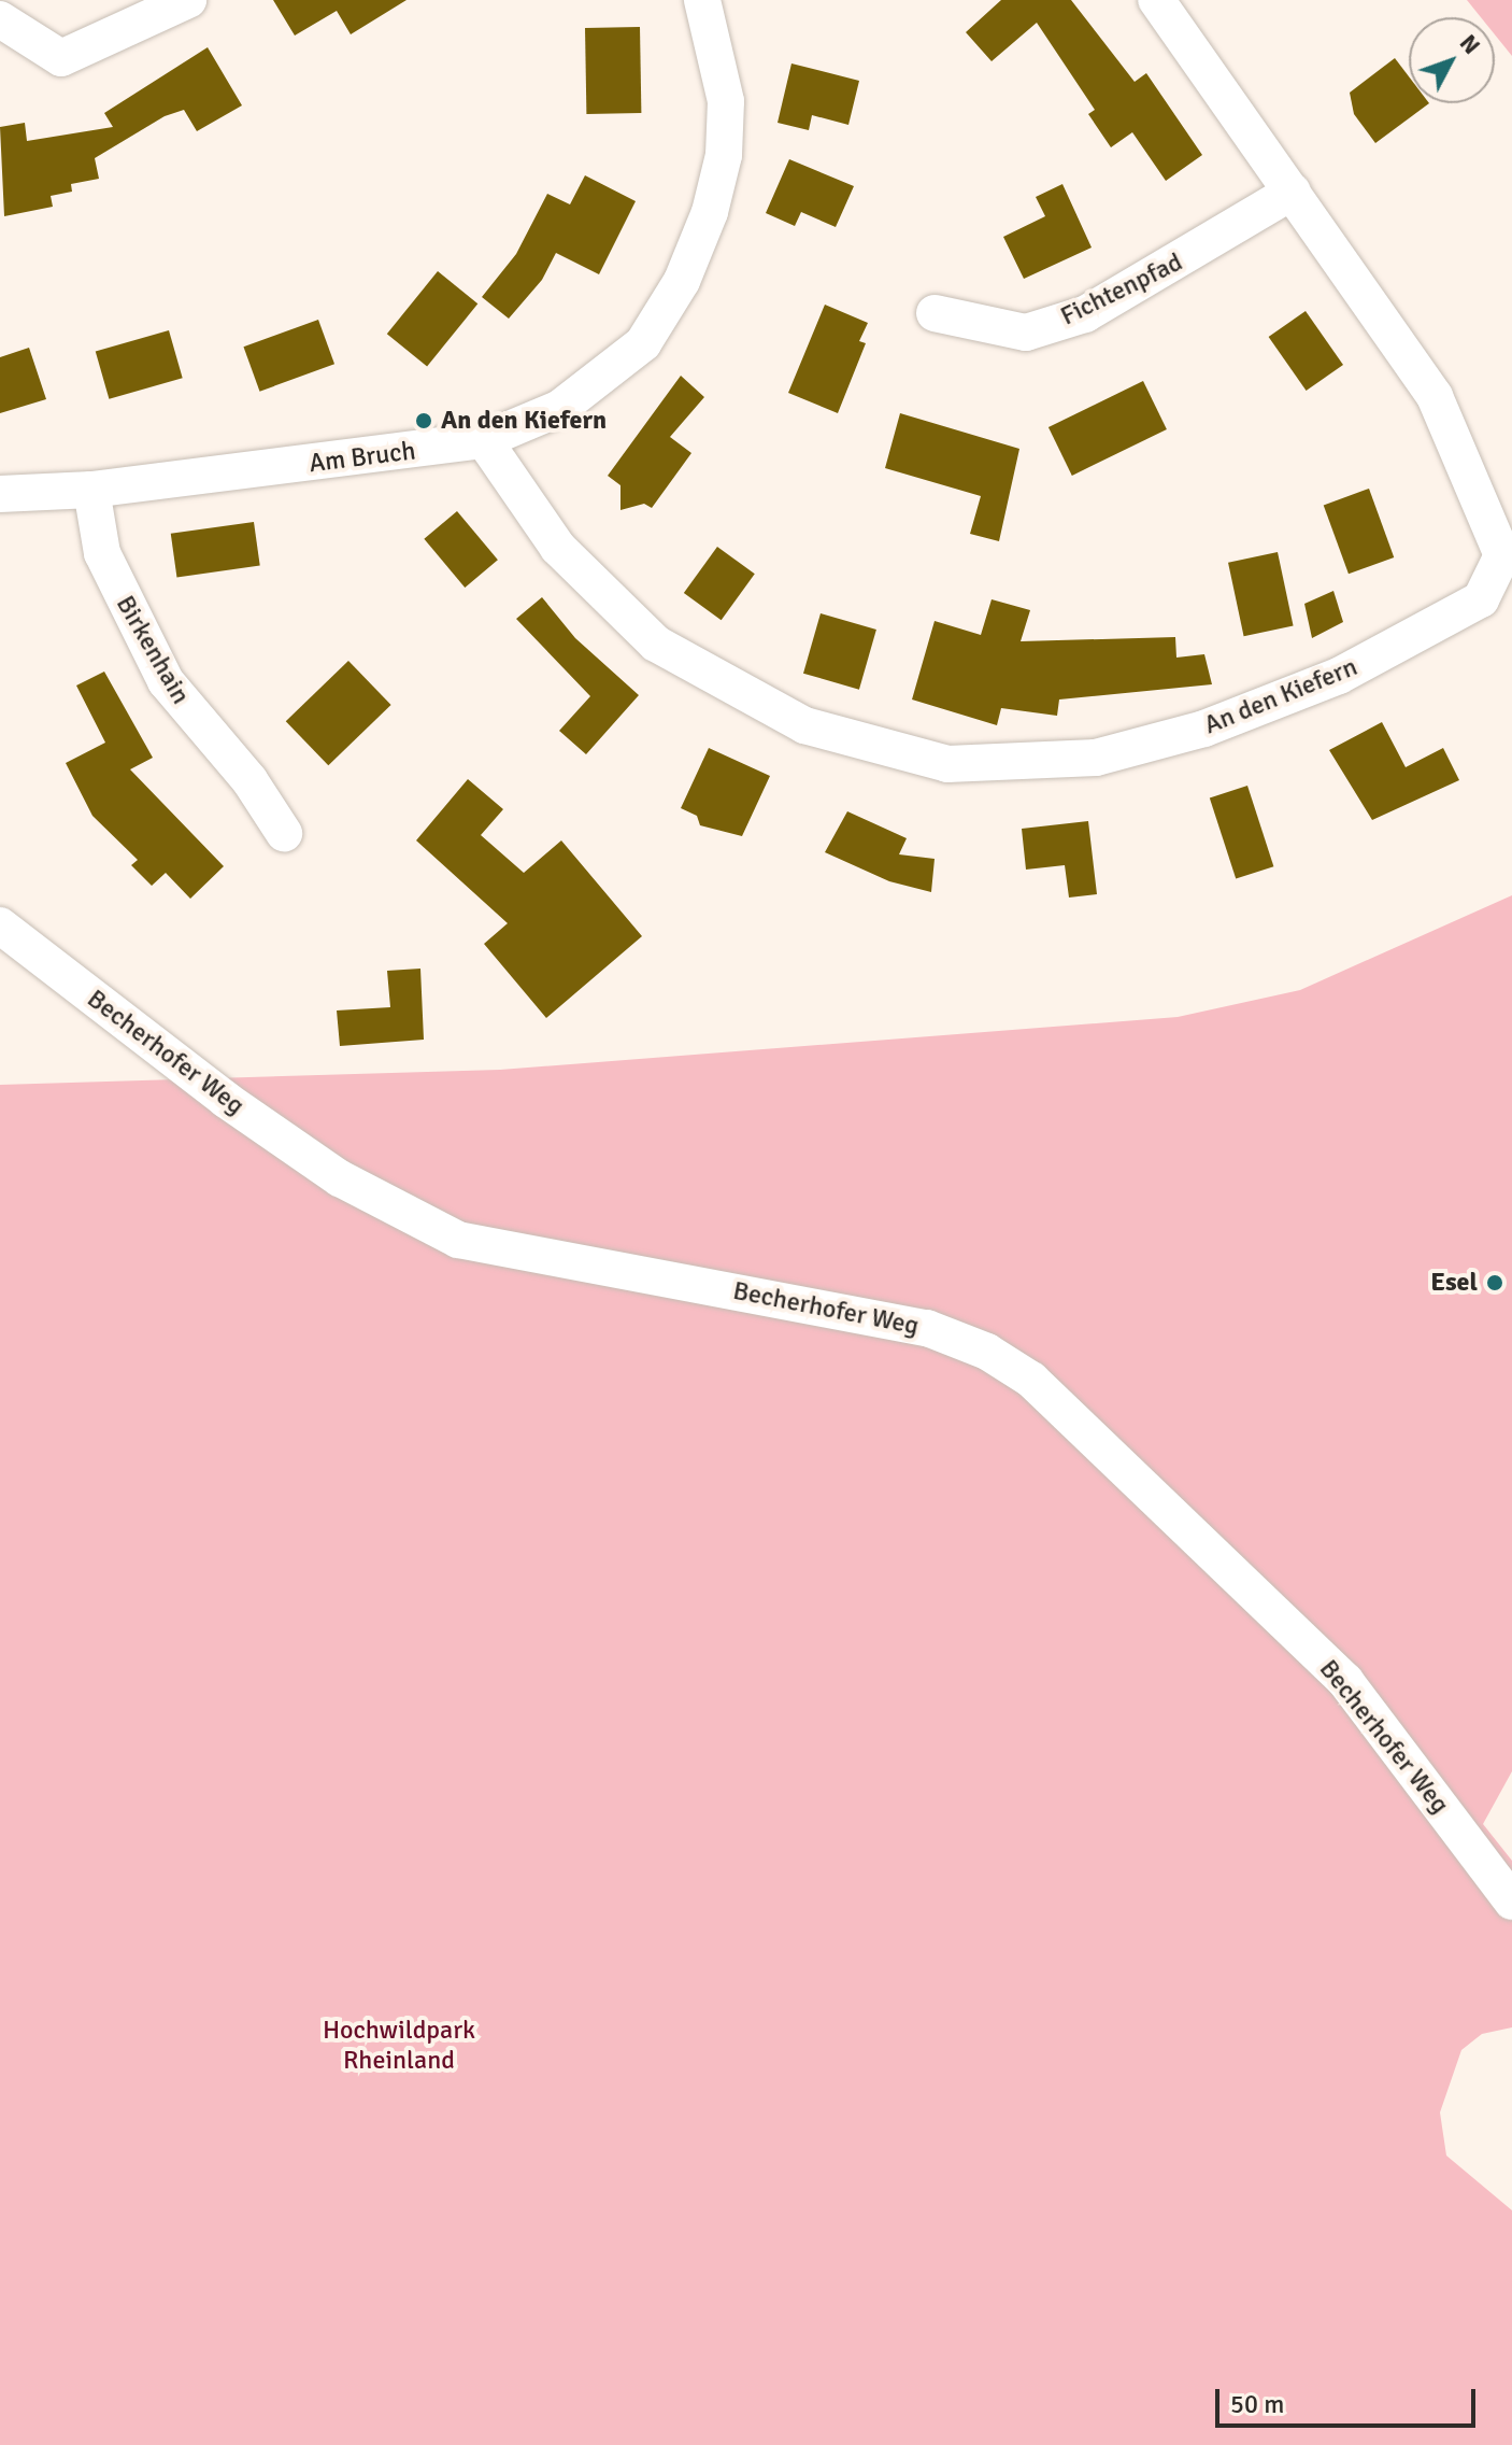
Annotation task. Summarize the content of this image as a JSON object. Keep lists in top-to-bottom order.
{
  "streets": {
    "street": [
      "Fichtenpfad",
      "Am Bruch",
      "Birkenhain",
      "An den Kiefern",
      "Becherhofer Weg"
    ]
  },
  "crossings": [
    ["Fichtenpfad", "An den Kiefern"],
    ["Am Bruch", "Birkenhain"],
    ["Am Bruch", "An den Kiefern"]
  ],
  "parks": ["Hochwildpark Rheinland"],
  "places": ["An den Kiefern", "Esel"],
  "scale_bar": "50 m",
  "north": "top right"
}
